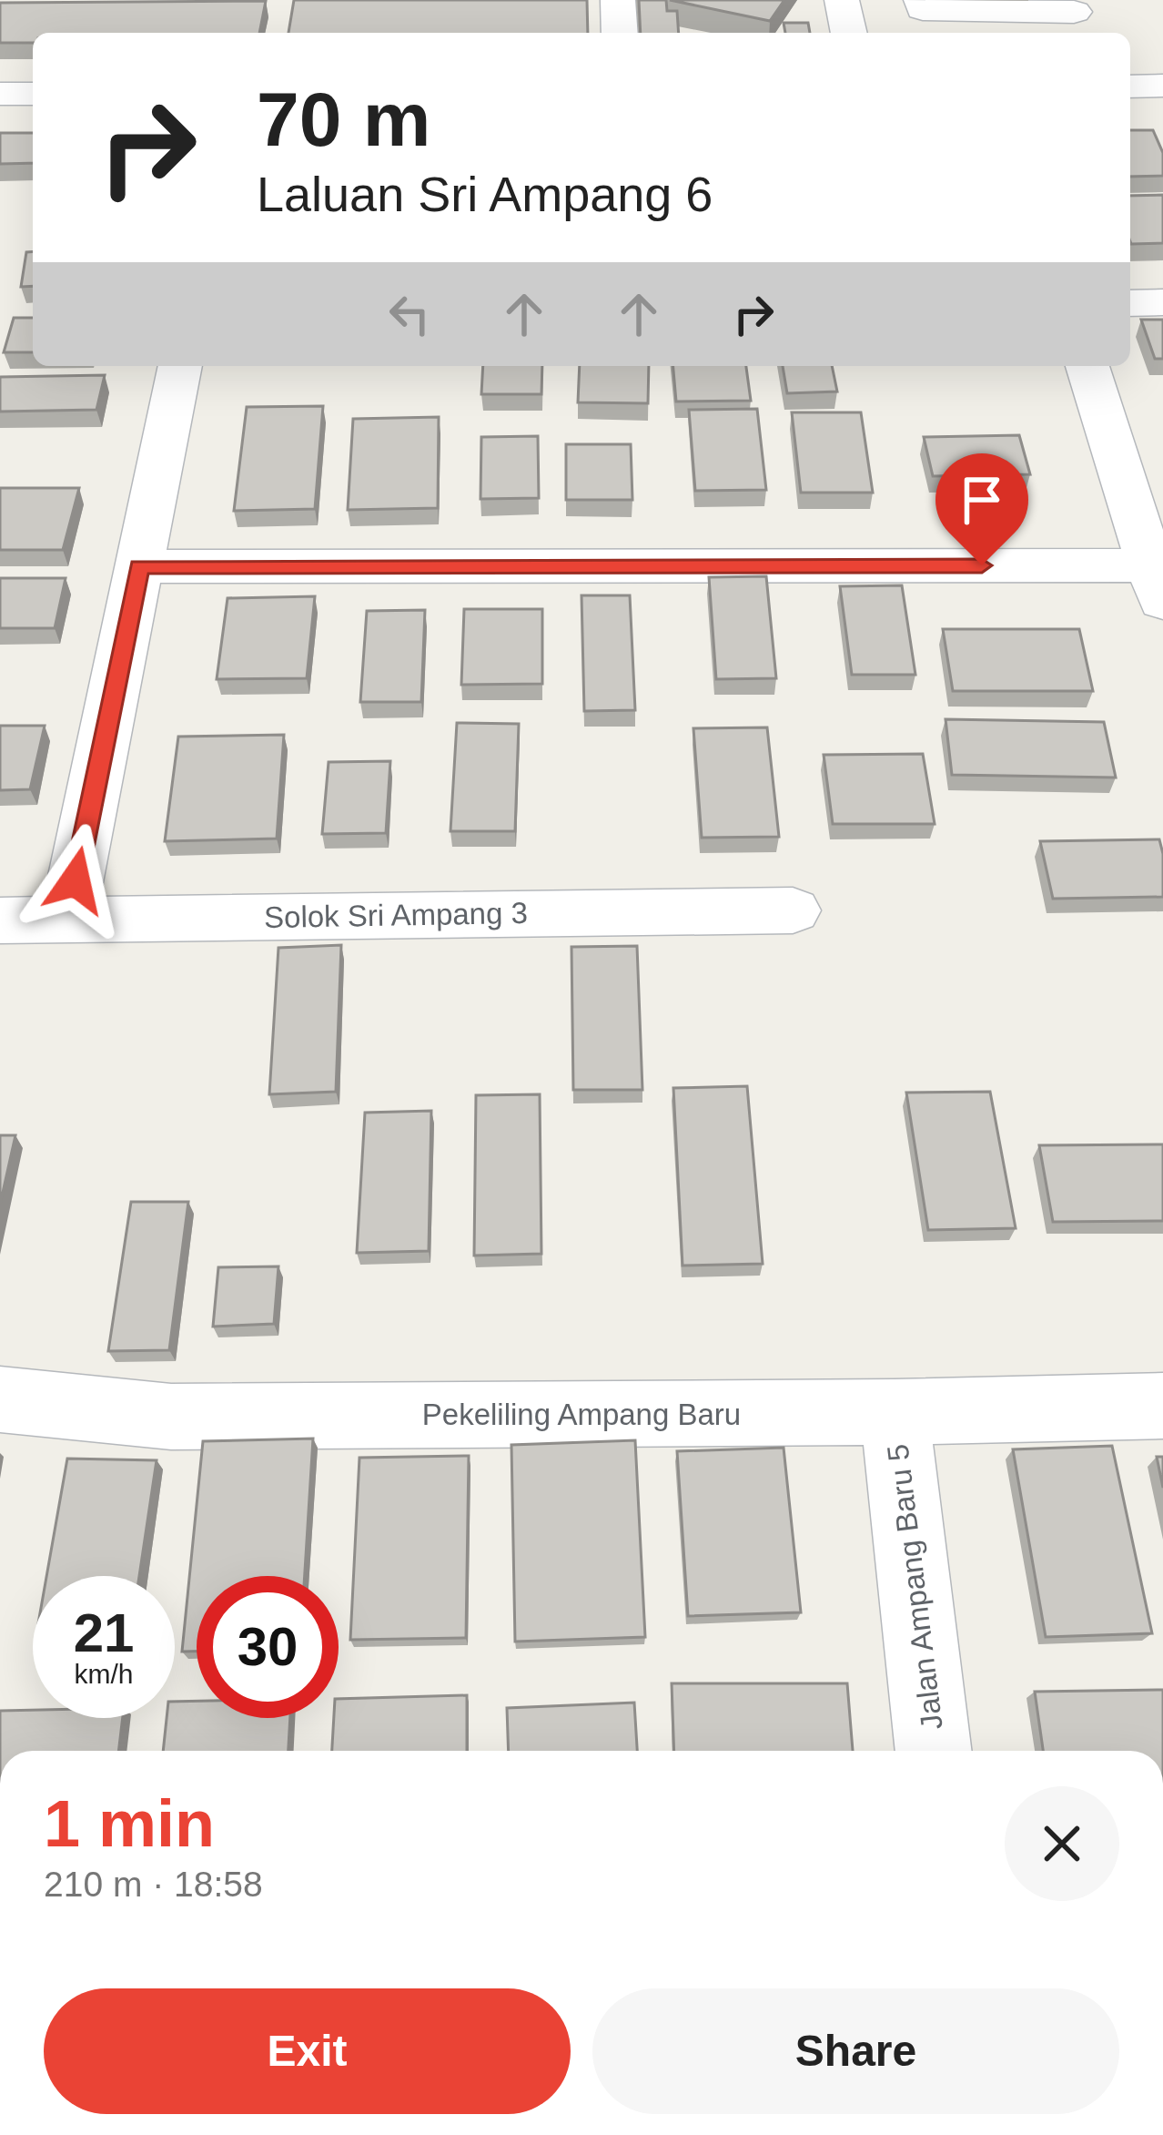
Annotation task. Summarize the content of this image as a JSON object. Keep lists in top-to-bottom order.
{
  "streets": {
    "street": ["Solok Sri Ampang 3", "Pekeliling Ampang Baru", "Jalan Ampang Baru 5"]
  },
  "crossings": [
    ["Pekeliling Ampang Baru", "Jalan Ampang Baru 5"]
  ],
  "page": {
    "turn": ["70 m", "Laluan Sri Ampang 6"],
    "speed": "21 km/h",
    "limit": "30",
    "heading": ["1 min", "210 m · 18:58"],
    "buttons": ["Exit", "Share"]
  }
}
